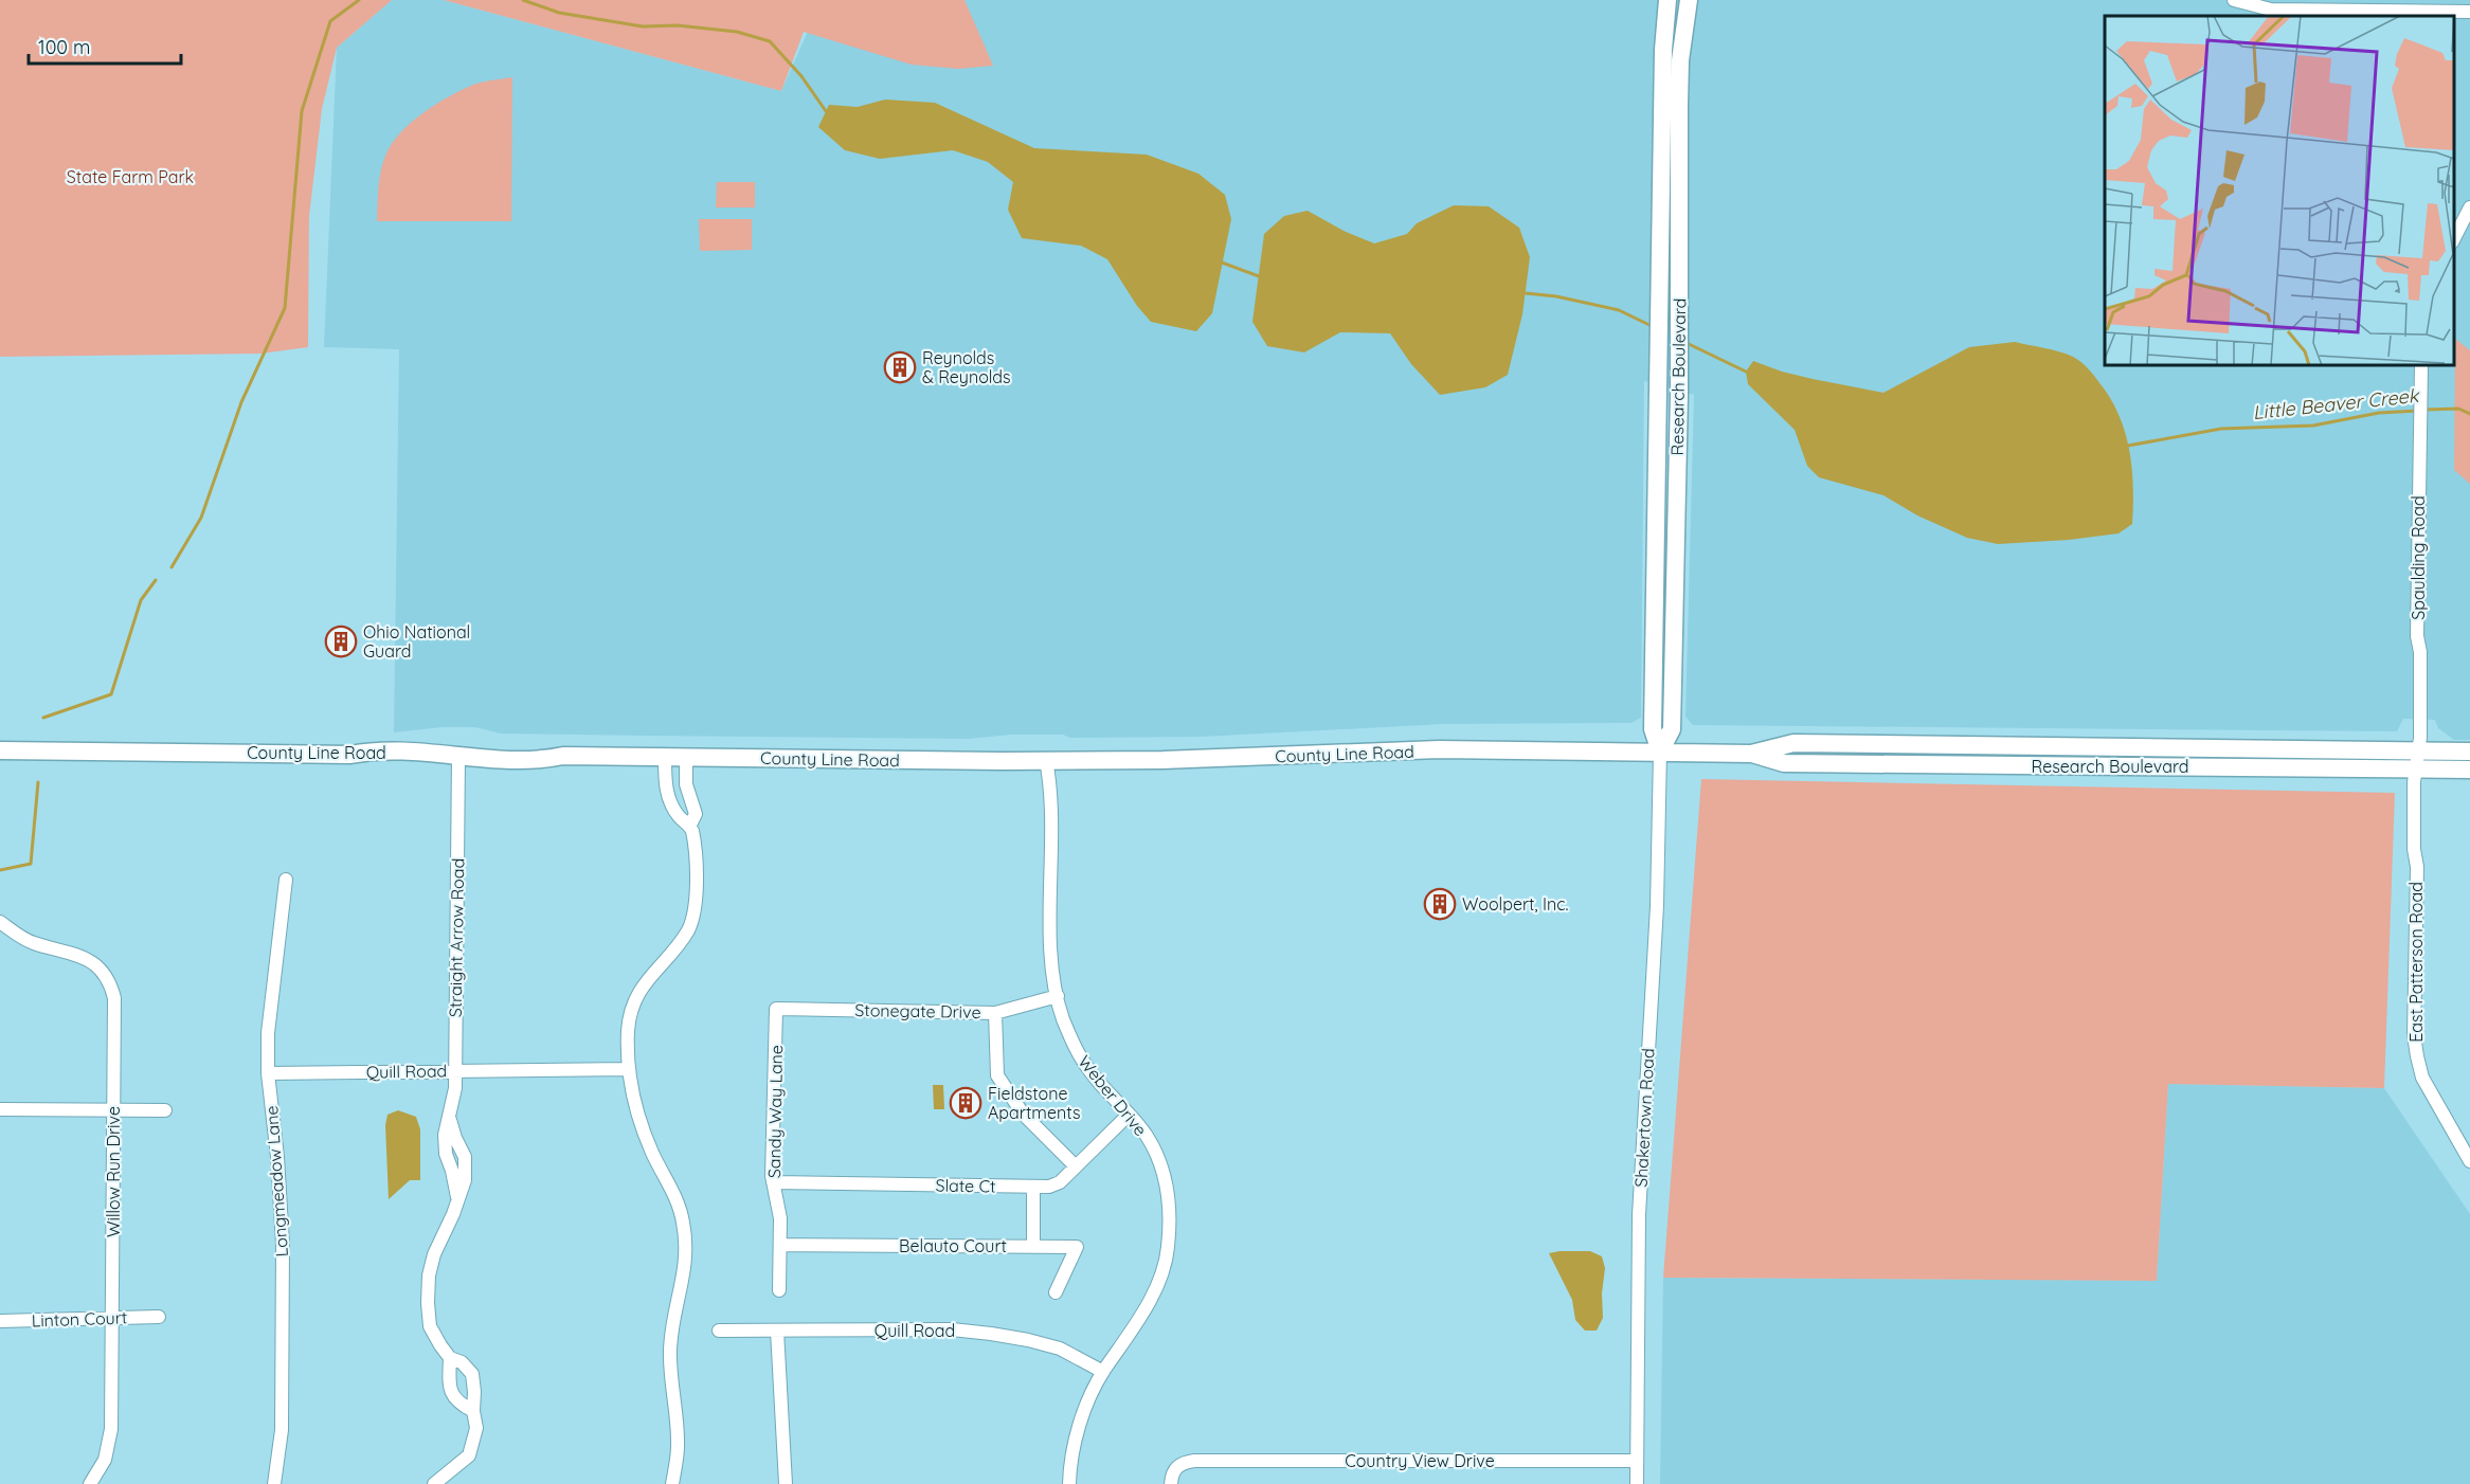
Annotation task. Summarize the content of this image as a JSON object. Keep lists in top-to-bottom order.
{
  "streets": {
    "main road": ["Research Boulevard", "County Line Road"],
    "street": [
      "Spaulding Road",
      "Straight Arrow Road",
      "East Patterson Road",
      "Stonegate Drive",
      "Quill Road",
      "Weber Drive",
      "Sandy Way Lane",
      "Shakertown Road",
      "Willow Run Drive",
      "Longmeadow Lane",
      "Slate Ct",
      "Belauto Court",
      "Linton Court",
      "Country View Drive"
    ]
  },
  "crossings": [
    ["Research Boulevard", "Spaulding Road"],
    ["Research Boulevard", "County Line Road"],
    ["Research Boulevard", "East Patterson Road"],
    ["Research Boulevard", "Shakertown Road"],
    ["Spaulding Road", "East Patterson Road"],
    ["County Line Road", "Straight Arrow Road"],
    ["County Line Road", "Weber Drive"],
    ["County Line Road", "Shakertown Road"],
    ["Straight Arrow Road", "Quill Road"],
    ["Stonegate Drive", "Weber Drive"],
    ["Stonegate Drive", "Sandy Way Lane"],
    ["Quill Road", "Weber Drive"],
    ["Quill Road", "Longmeadow Lane"],
    ["Weber Drive", "Slate Ct"],
    ["Sandy Way Lane", "Slate Ct"],
    ["Sandy Way Lane", "Belauto Court"],
    ["Shakertown Road", "Country View Drive"],
    ["Willow Run Drive", "Linton Court"]
  ],
  "water": ["Little Beaver Creek"],
  "parks": ["State Farm Park"],
  "places": {
    "building": [
      "Reynolds & Reynolds",
      "Ohio National Guard",
      "Woolpert, Inc.",
      "Fieldstone Apartments"
    ]
  },
  "scale_bar": "100 m"
}
